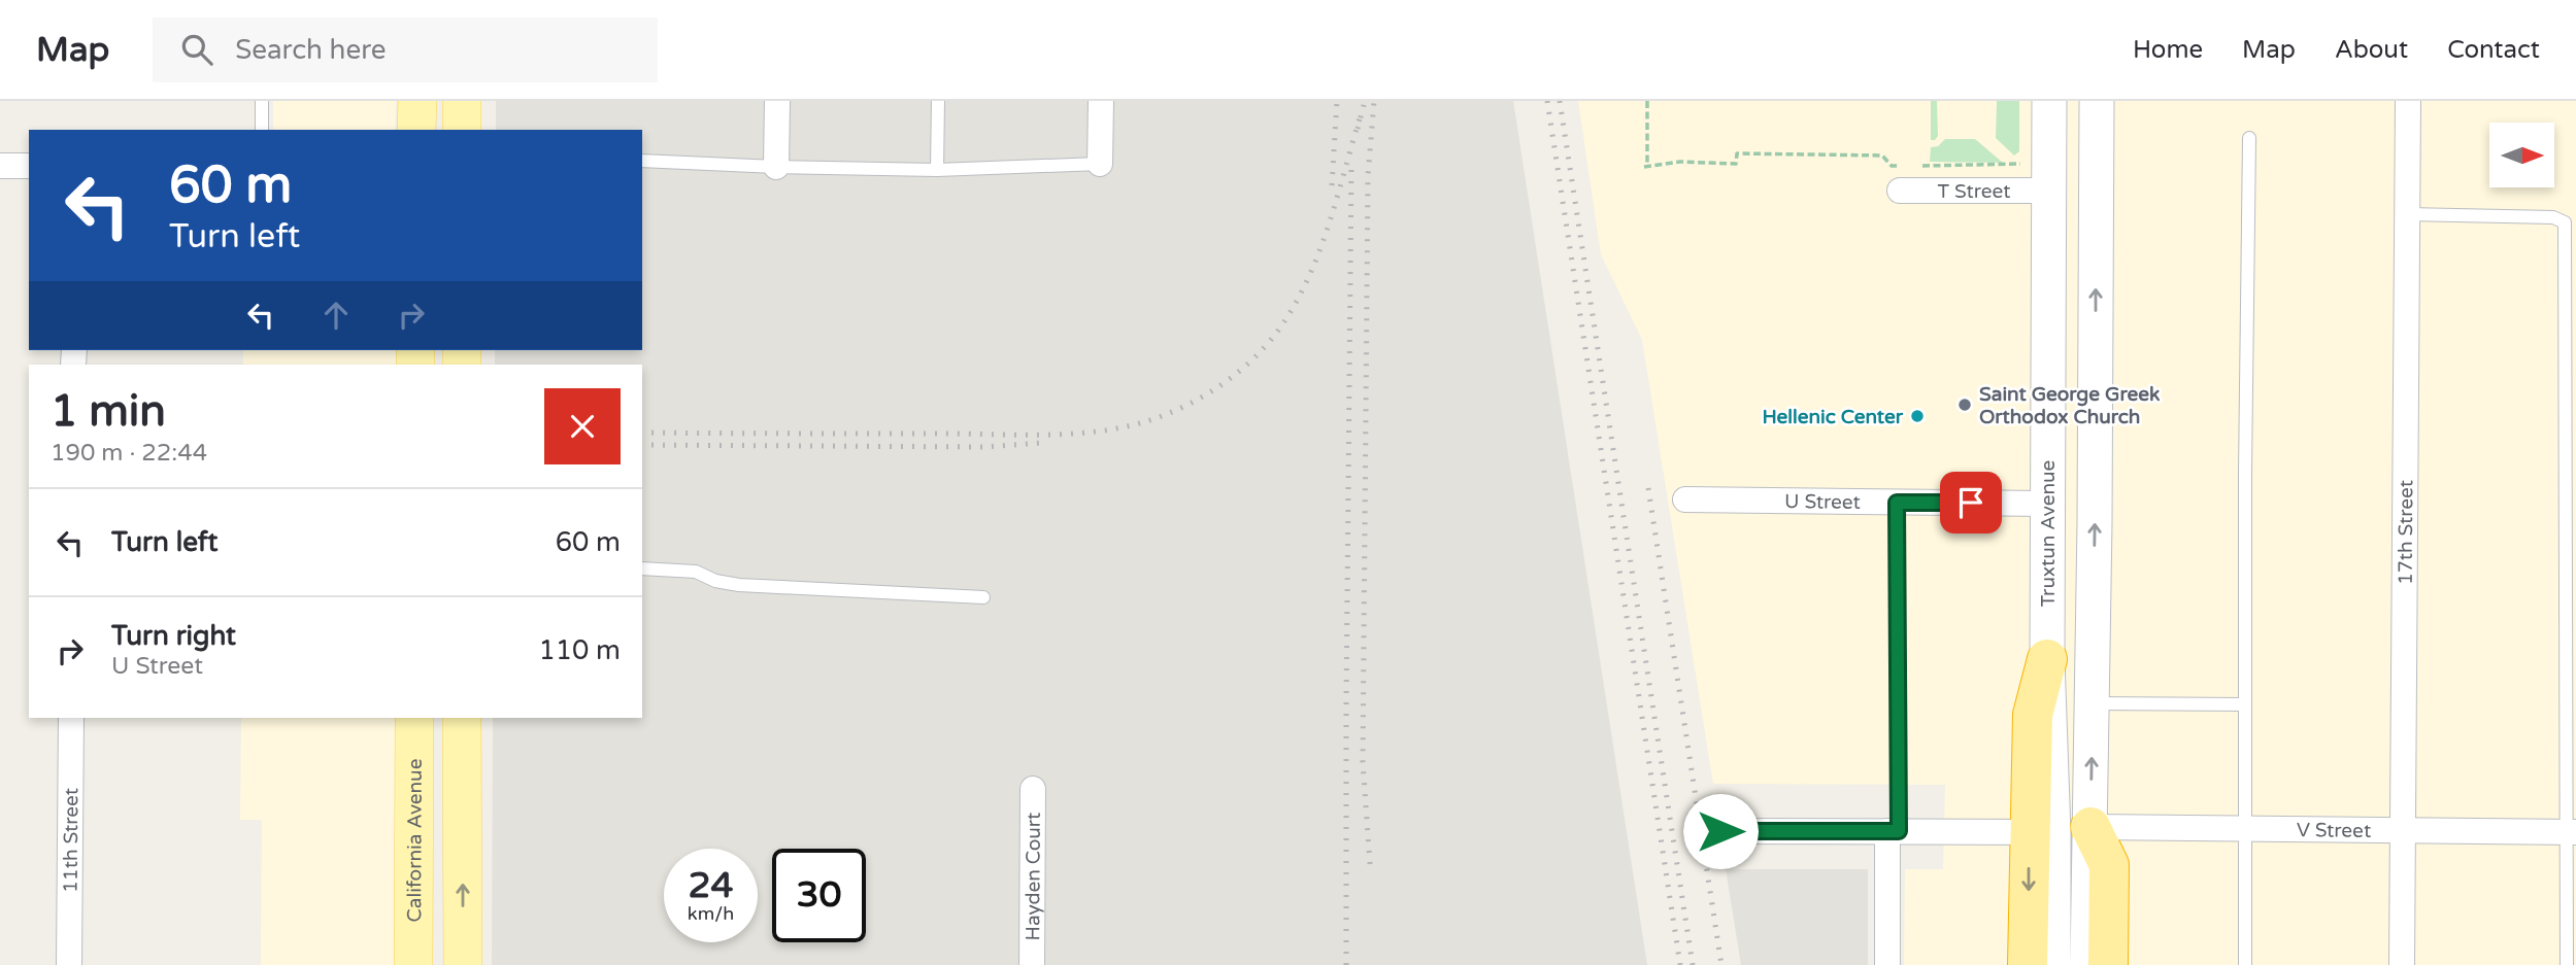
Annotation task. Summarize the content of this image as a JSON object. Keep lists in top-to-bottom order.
{
  "streets": {
    "main road": ["Truxtun Avenue", "California Avenue"],
    "street": [
      "T Street",
      "U Street",
      "17th Street",
      "V Street",
      "11th Street",
      "Hayden Court"
    ]
  },
  "crossings": [
    ["T Street", "Truxtun Avenue"],
    ["U Street", "Truxtun Avenue"],
    ["17th Street", "V Street"]
  ],
  "places": ["Saint George Greek Orthodox Church", "Hellenic Center"],
  "north": "right",
  "page": {
    "header": "Map",
    "search": "Search here",
    "nav": [
      "Home",
      "Map",
      "About",
      "Contact"
    ],
    "turn": ["60 m", "Turn left"],
    "heading": ["1 min", "190 m · 22:44"],
    "list": [
      {
        "name": "Turn left",
        "value": "60 m"
      },
      {
        "name": "Turn right",
        "note": "U Street",
        "value": "110 m"
      }
    ],
    "speed": "24 km/h",
    "limit": "30"
  }
}
